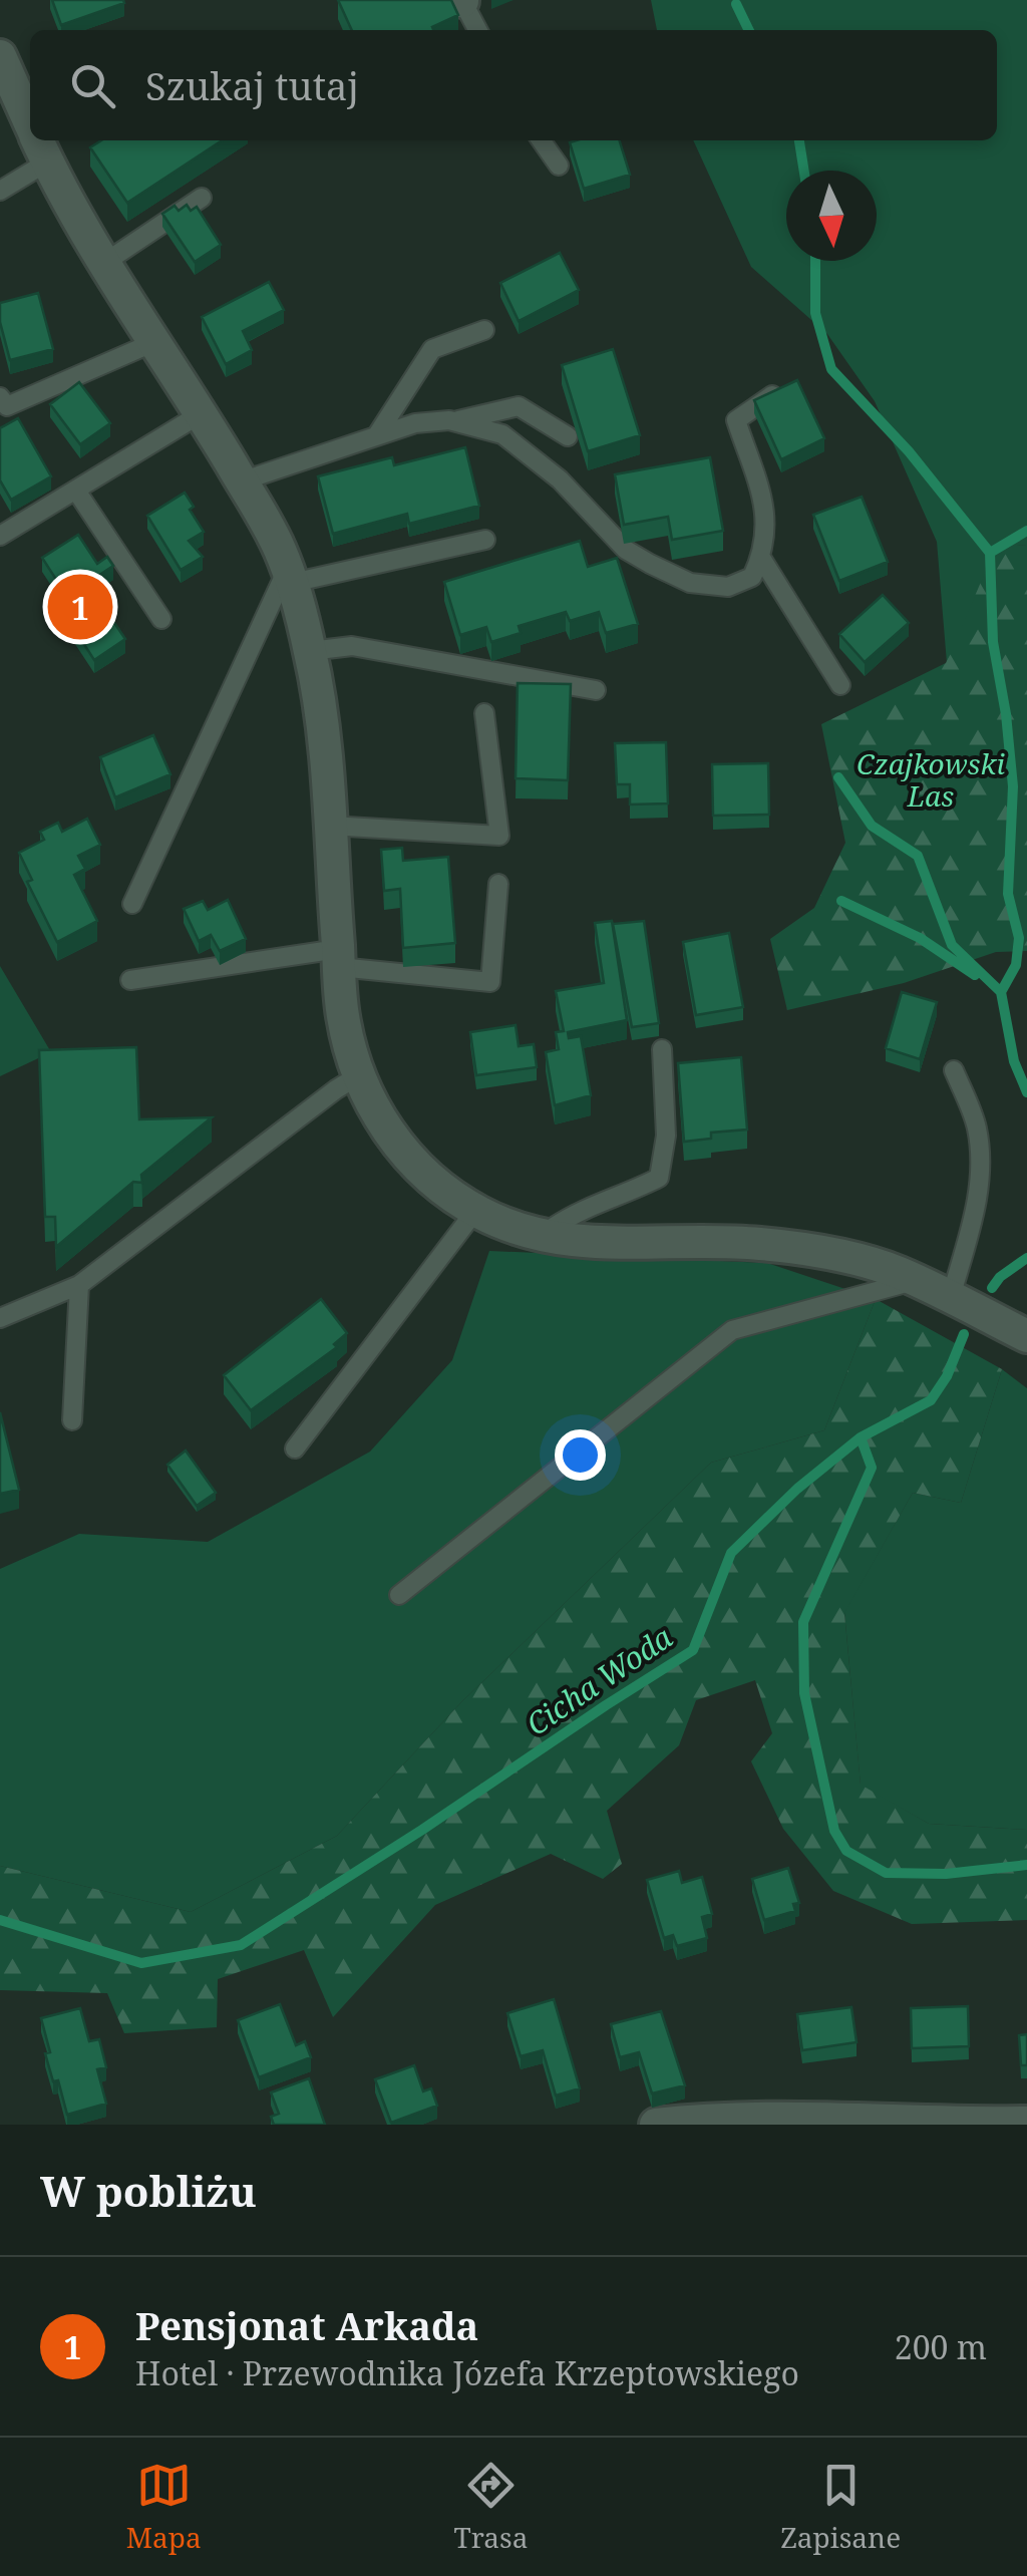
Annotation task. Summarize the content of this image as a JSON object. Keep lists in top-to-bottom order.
{
  "water": ["Cicha Woda"],
  "parks": ["Czajkowski Las"],
  "north": "bottom",
  "page": {
    "search": "Szukaj tutaj",
    "pins": "1",
    "heading": "W pobliżu",
    "list": [
      {
        "mark": "1",
        "name": "Pensjonat Arkada",
        "note": "Hotel · Przewodnika Józefa Krzeptowskiego",
        "value": "200 m"
      }
    ],
    "nav": ["Mapa", "Trasa", "Zapisane"]
  }
}
